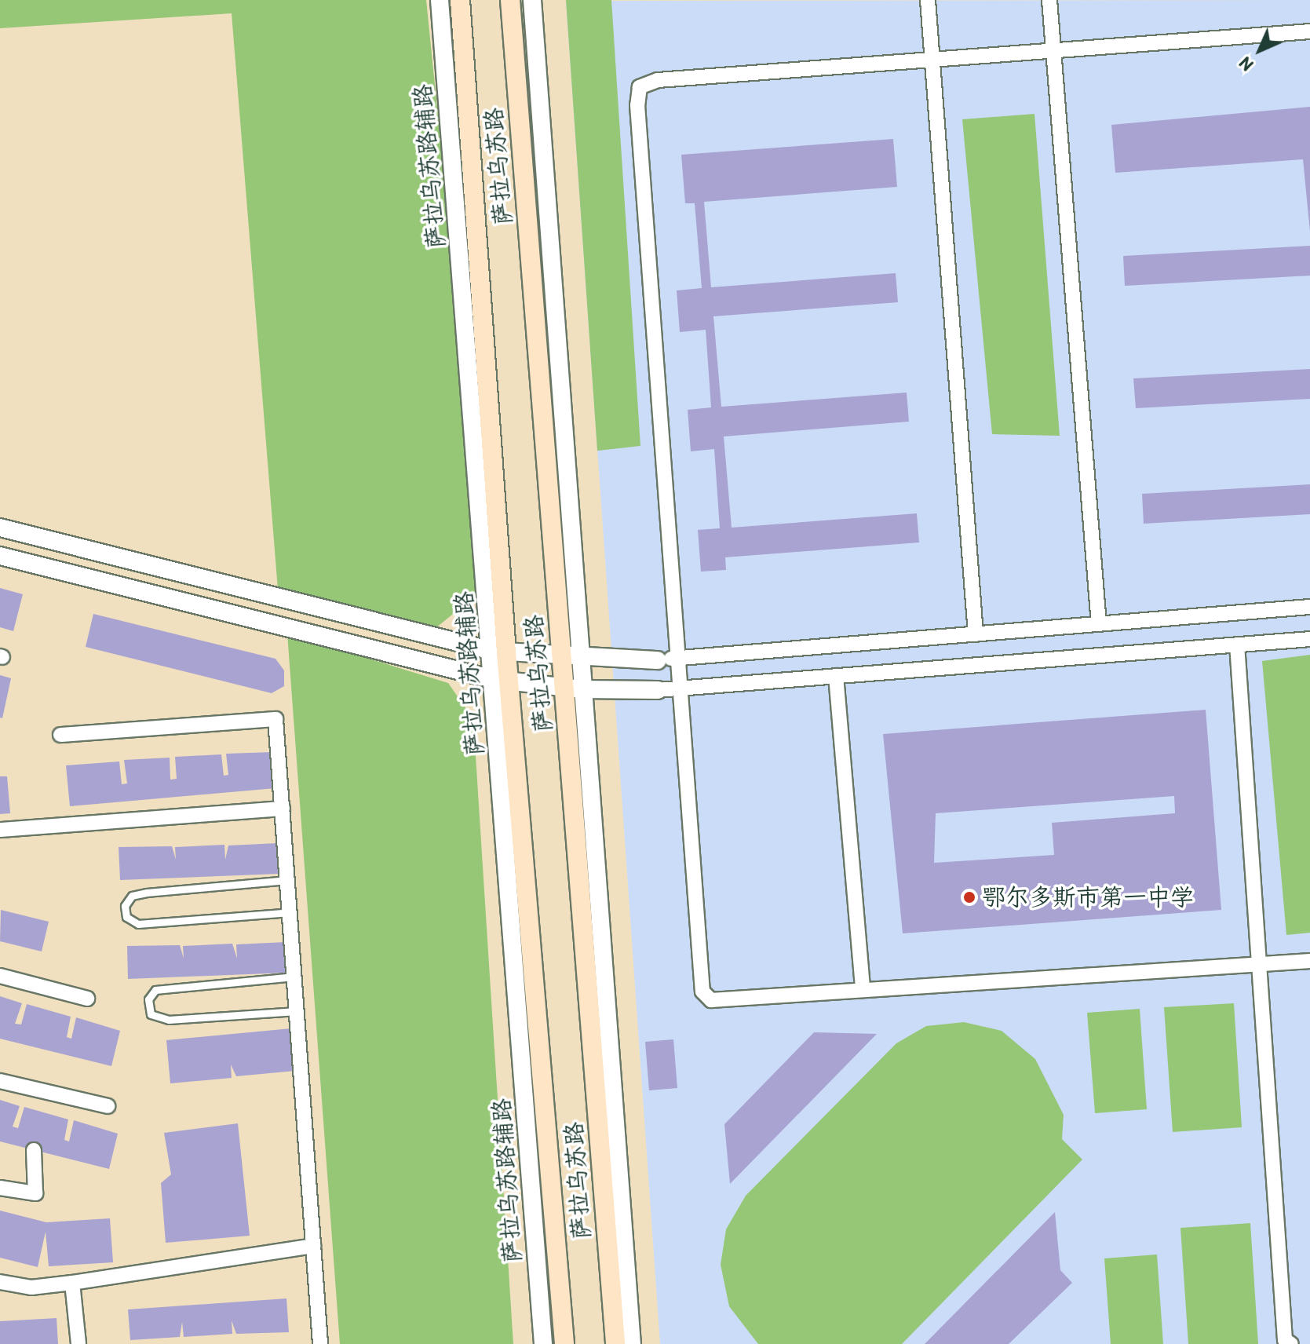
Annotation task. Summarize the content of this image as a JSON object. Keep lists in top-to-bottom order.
{
  "streets": {
    "main road": ["萨拉乌苏路"],
    "street": ["萨拉乌苏路辅路"]
  },
  "crossings": [
    ["萨拉乌苏路辅路", "萨拉乌苏路"]
  ],
  "places": ["鄂尔多斯市第一中学"],
  "north": "bottom left"
}
